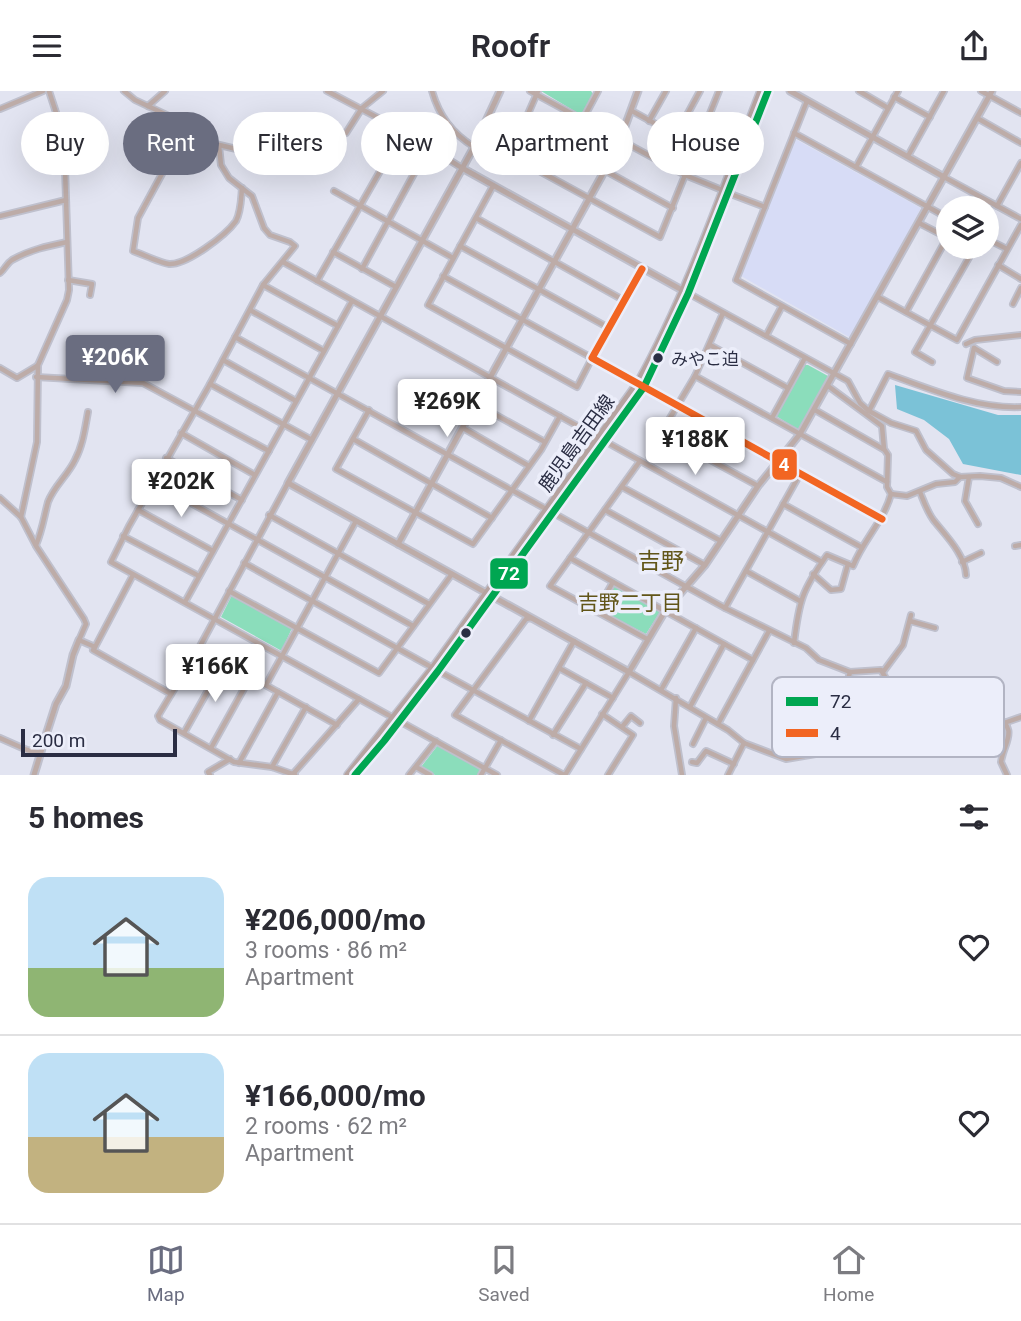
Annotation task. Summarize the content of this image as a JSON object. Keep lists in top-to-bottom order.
{
  "streets": {
    "main road": ["鹿児島吉田線"]
  },
  "districts": ["吉野", "吉野二丁目"],
  "places": ["みやこ迫"],
  "lines": ["transit line 72", "transit line 4"],
  "legend": ["72", "4"],
  "scale_bar": "200 m",
  "page": {
    "header": "Roofr",
    "chip": [
      "Buy",
      "Rent",
      "Filters",
      "New",
      "Apartment",
      "House"
    ],
    "price": [
      "¥206K",
      "¥269K",
      "¥188K",
      "¥202K",
      "¥166K"
    ],
    "scale": "200 m",
    "heading": "5 homes",
    "list": [
      {
        "name": "¥206,000/mo",
        "note": "3 rooms · 86 m² · Apartment"
      },
      {
        "name": "¥166,000/mo",
        "note": "2 rooms · 62 m² · Apartment"
      }
    ],
    "tabs": ["Map", "Saved", "Home"]
  }
}
